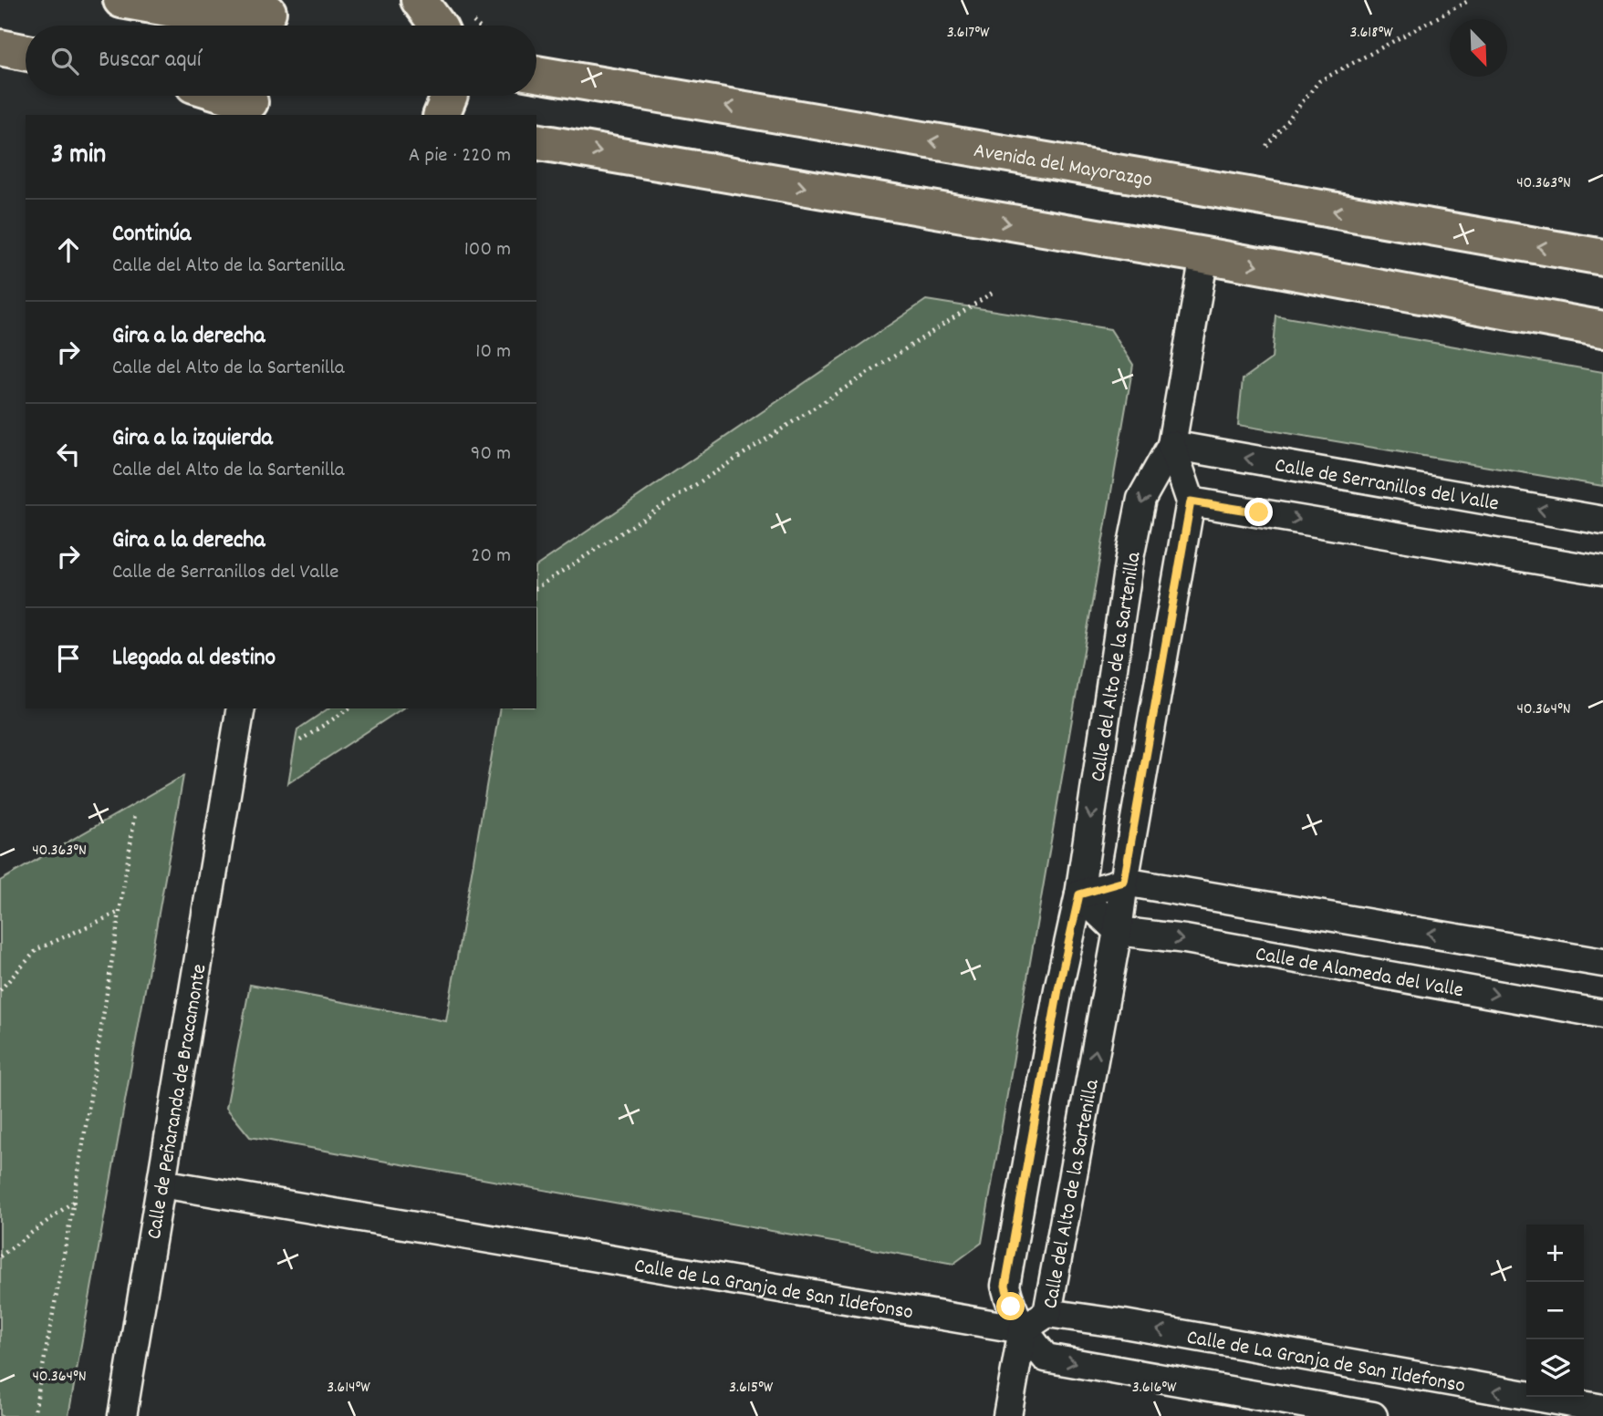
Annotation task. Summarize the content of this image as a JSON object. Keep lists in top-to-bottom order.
{
  "streets": {
    "main road": ["Avenida del Mayorazgo"],
    "street": [
      "Calle de Serranillos del Valle",
      "Calle del Alto de la Sartenilla",
      "Calle de Alameda del Valle",
      "Calle de Peñaranda de Bracamonte",
      "Calle de La Granja de San Ildefonso"
    ]
  },
  "crossings": [
    ["Calle de Serranillos del Valle", "Calle del Alto de la Sartenilla"],
    ["Calle del Alto de la Sartenilla", "Calle de Alameda del Valle"],
    ["Calle del Alto de la Sartenilla", "Calle de La Granja de San Ildefonso"],
    ["Calle de Peñaranda de Bracamonte", "Calle de La Granja de San Ildefonso"]
  ],
  "north": "bottom right",
  "page": {
    "search": "Buscar aquí",
    "heading": ["3 min", "A pie · 220 m"],
    "list": [
      ["Continúa", "Calle del Alto de la Sartenilla", "100 m"],
      ["Gira a la derecha", "Calle del Alto de la Sartenilla", "10 m"],
      ["Gira a la izquierda", "Calle del Alto de la Sartenilla", "90 m"],
      ["Gira a la derecha", "Calle de Serranillos del Valle", "20 m"],
      "Llegada al destino"
    ],
    "map_buttons": ["+", "−"]
  },
  "coordinates": [
    "3.617°W",
    "3.618°W",
    "40.363°N",
    "40.364°N",
    "3.614°W",
    "3.615°W",
    "3.616°W"
  ]
}
